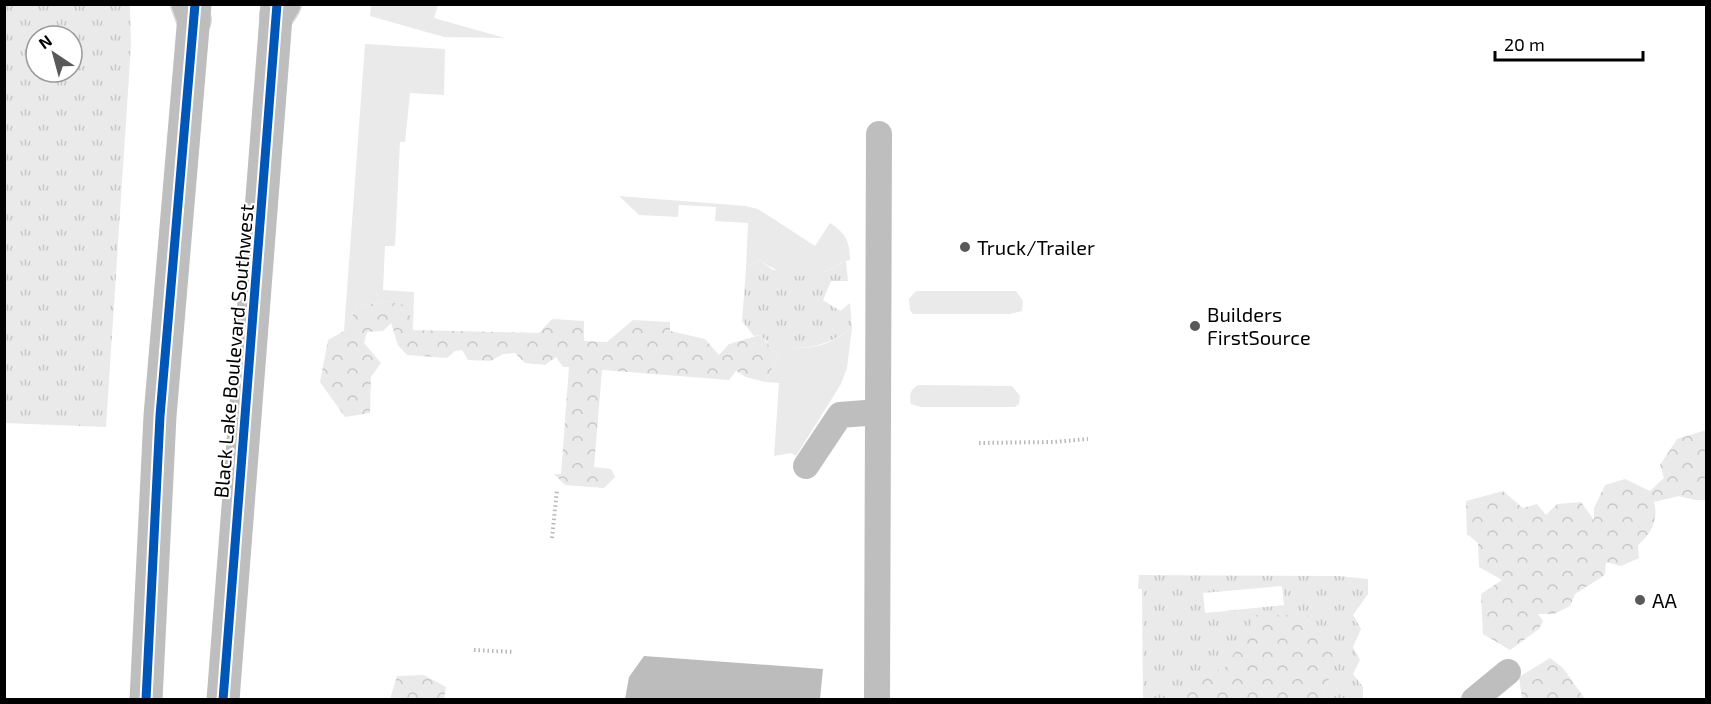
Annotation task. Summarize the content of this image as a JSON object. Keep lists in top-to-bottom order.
{
  "streets": {
    "street": ["Black Lake Boulevard Southwest"]
  },
  "places": ["Truck/Trailer", "Builders FirstSource", "AA"],
  "scale_bar": "20 m",
  "north": "top left"
}
